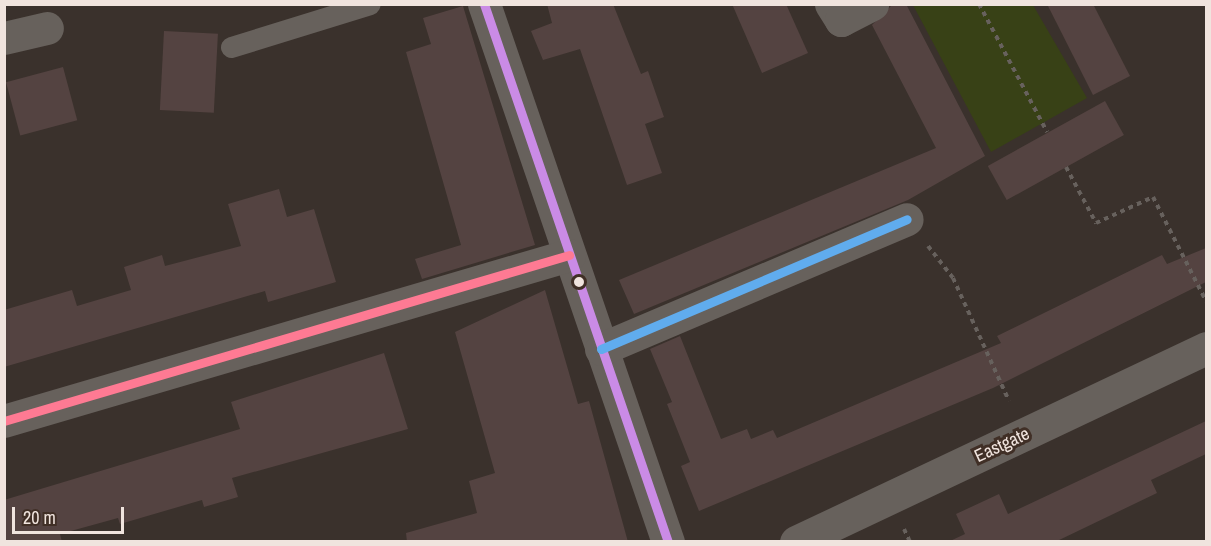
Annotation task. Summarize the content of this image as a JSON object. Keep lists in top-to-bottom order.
{
  "streets": {
    "street": ["Eastgate"]
  },
  "scale_bar": "20 m"
}
